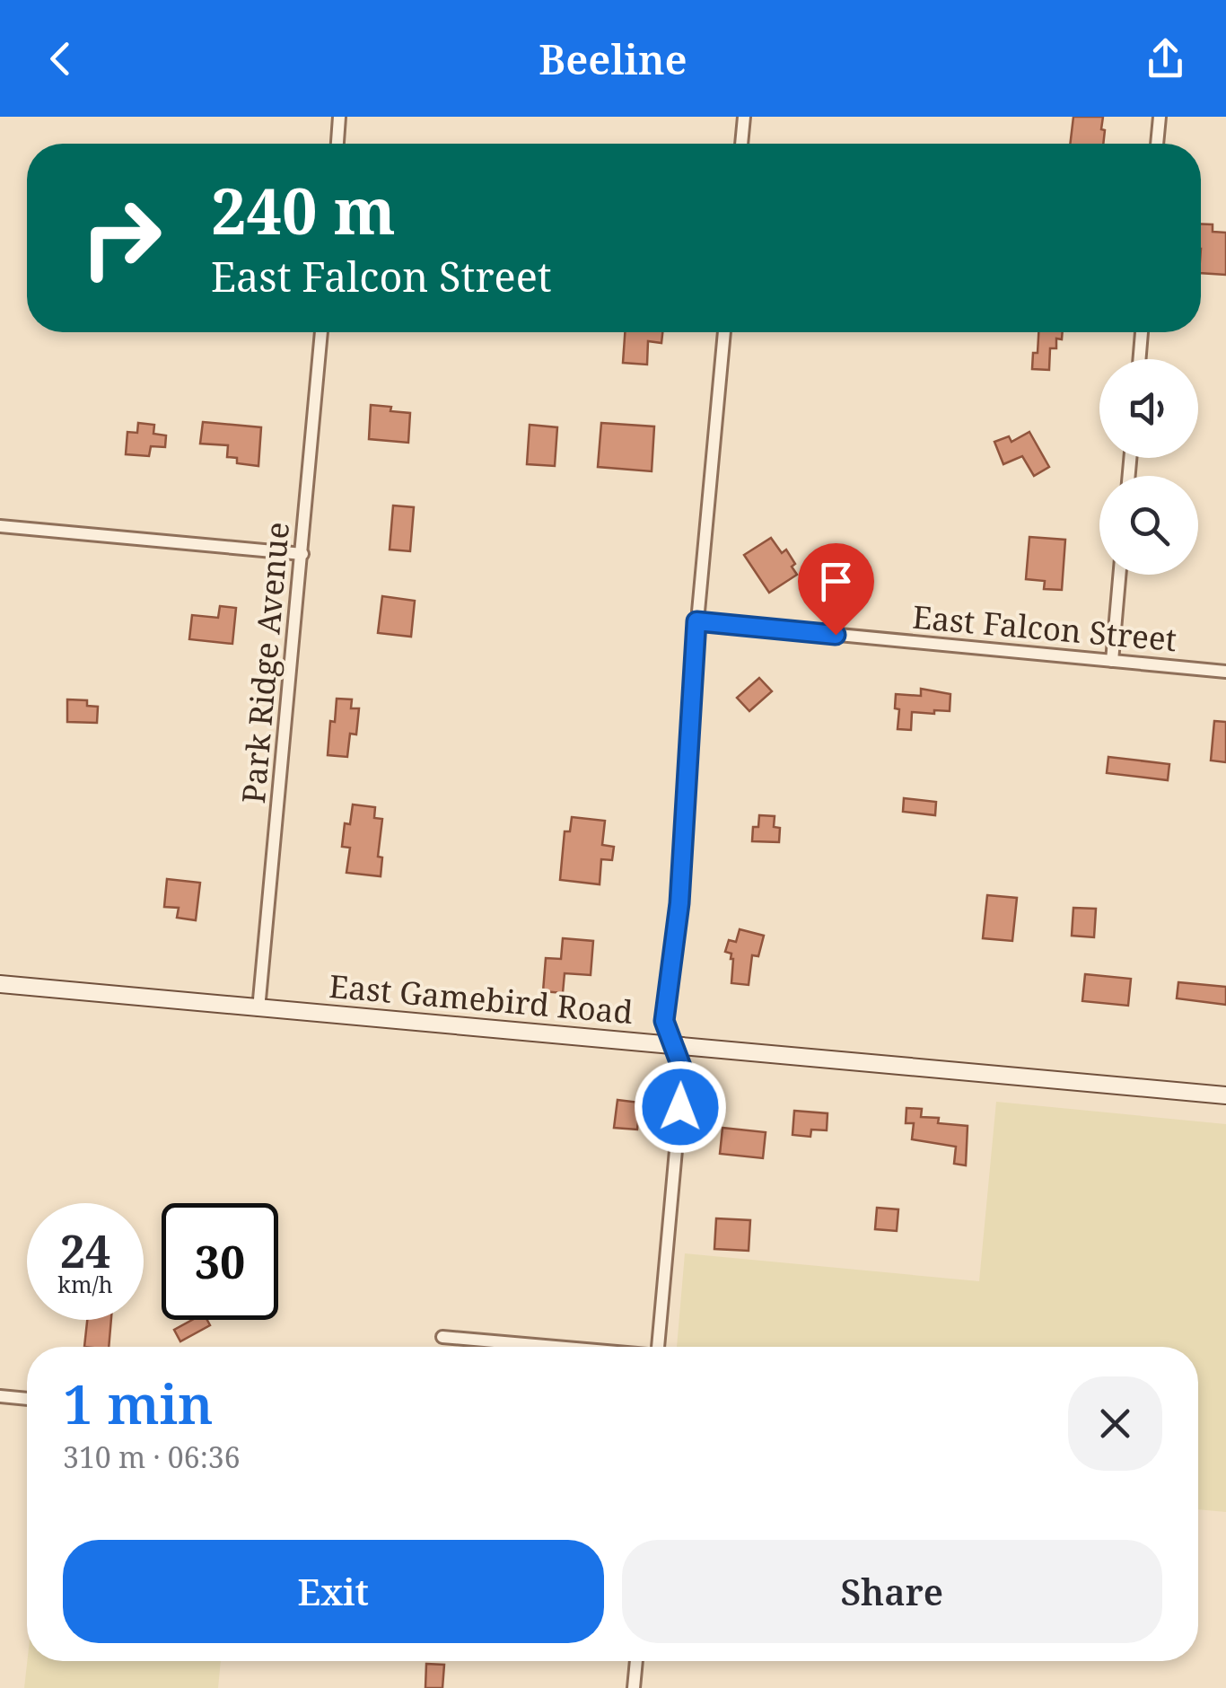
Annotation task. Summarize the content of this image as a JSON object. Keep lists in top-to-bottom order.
{
  "streets": {
    "main road": ["East Gamebird Road"],
    "street": ["East Falcon Street", "Park Ridge Avenue"]
  },
  "crossings": [
    ["Park Ridge Avenue", "East Gamebird Road"]
  ],
  "page": {
    "header": "Beeline",
    "turn": ["240 m", "East Falcon Street"],
    "speed": "24 km/h",
    "limit": "30",
    "heading": ["1 min", "310 m · 06:36"],
    "buttons": ["Exit", "Share"]
  }
}
